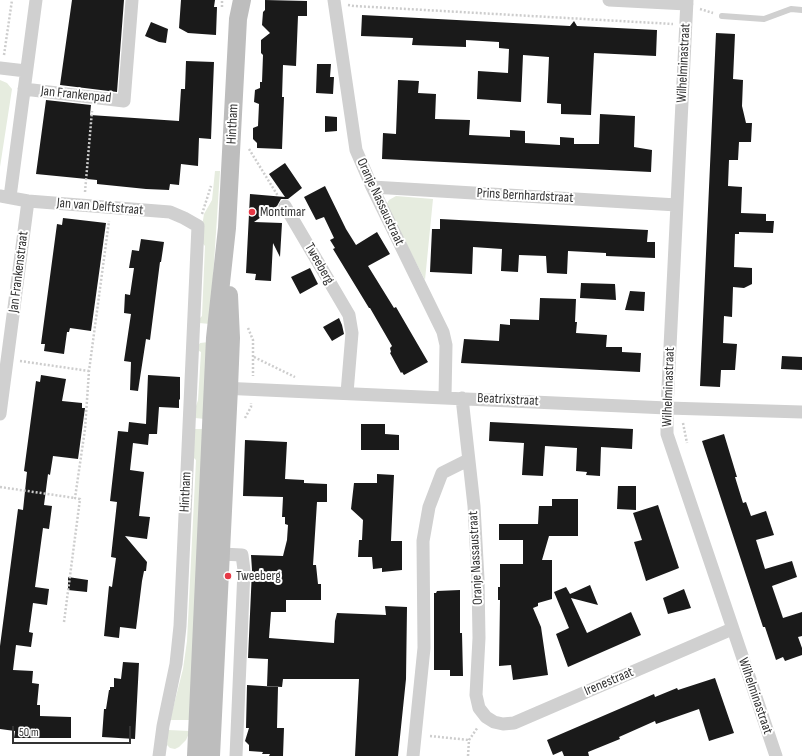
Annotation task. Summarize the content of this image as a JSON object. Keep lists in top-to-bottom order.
{
  "streets": {
    "street": [
      "Wilhelminastraat",
      "Jan Frankenpad",
      "Hintham",
      "Prins Bernhardstraat",
      "Oranje Nassaustraat",
      "Jan van Delftstraat",
      "Tweeberg",
      "Jan Frankenstraat",
      "Beatrixstraat",
      "Irenestraat"
    ]
  },
  "crossings": [
    ["Wilhelminastraat", "Prins Bernhardstraat"],
    ["Wilhelminastraat", "Beatrixstraat"],
    ["Wilhelminastraat", "Irenestraat"],
    ["Hintham", "Jan van Delftstraat"],
    ["Hintham", "Beatrixstraat"],
    ["Prins Bernhardstraat", "Oranje Nassaustraat"],
    ["Oranje Nassaustraat", "Beatrixstraat"],
    ["Oranje Nassaustraat", "Irenestraat"],
    ["Jan van Delftstraat", "Jan Frankenstraat"],
    ["Tweeberg", "Beatrixstraat"]
  ],
  "places": ["Montimar", "Tweeberg"],
  "scale_bar": "50 m"
}
